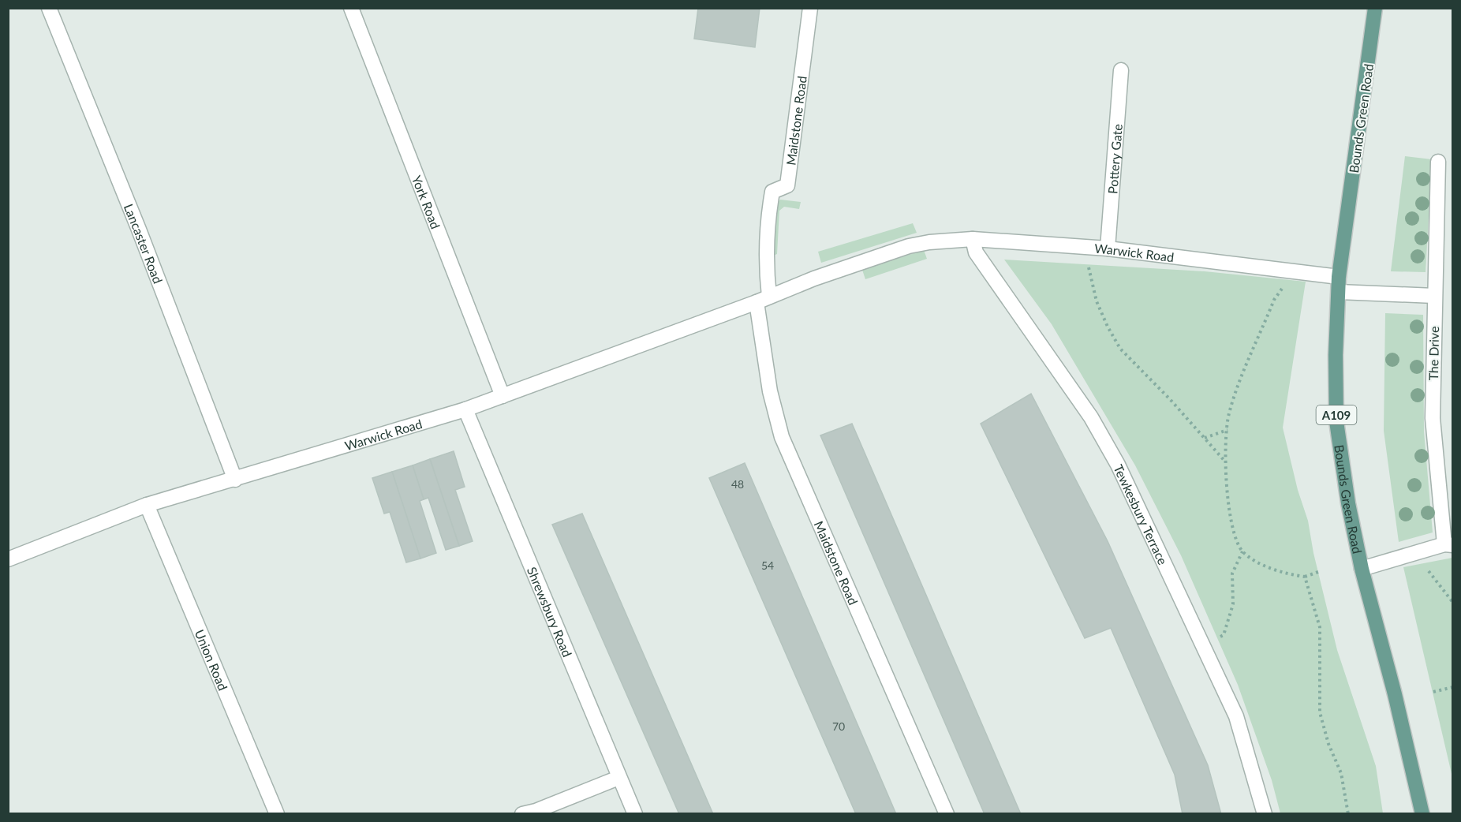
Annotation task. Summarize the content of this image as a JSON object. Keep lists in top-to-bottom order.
{
  "streets": {
    "main road": ["Bounds Green Road", "A109"],
    "street": [
      "Maidstone Road",
      "Pottery Gate",
      "York Road",
      "Lancaster Road",
      "Warwick Road",
      "The Drive",
      "Tewkesbury Terrace",
      "Shrewsbury Road",
      "Union Road"
    ]
  },
  "crossings": [
    ["Bounds Green Road", "Warwick Road"],
    ["Bounds Green Road", "The Drive"],
    ["Maidstone Road", "Warwick Road"],
    ["Pottery Gate", "Warwick Road"],
    ["York Road", "Warwick Road"],
    ["Lancaster Road", "Warwick Road"],
    ["Warwick Road", "Tewkesbury Terrace"],
    ["Warwick Road", "Shrewsbury Road"],
    ["Warwick Road", "Union Road"]
  ],
  "house_numbers": ["48", "54", "70"]
}
